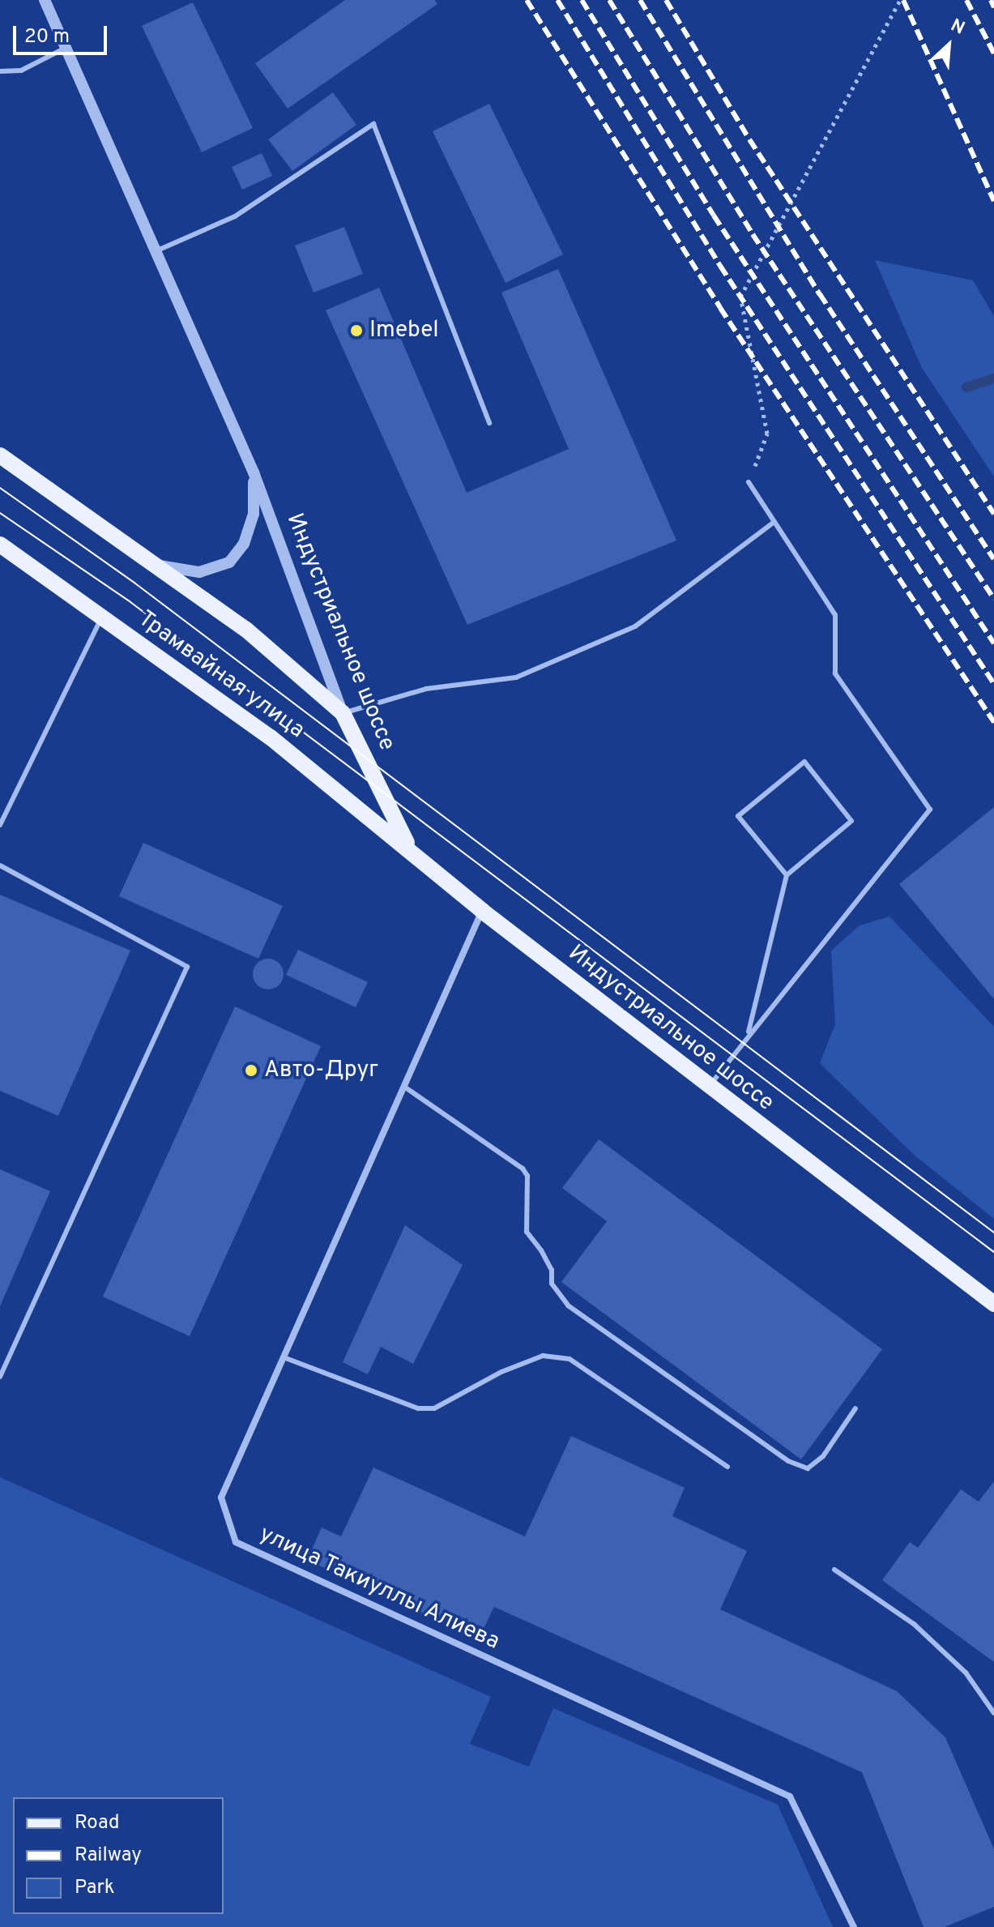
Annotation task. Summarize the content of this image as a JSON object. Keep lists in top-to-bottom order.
{
  "streets": {
    "main road": ["Индустриальное шоссе", "Трамвайная улица"],
    "street": ["улица Такиуллы Алиева"]
  },
  "crossings": [
    ["Индустриальное шоссе", "Трамвайная улица"],
    ["Индустриальное шоссе", "улица Такиуллы Алиева"]
  ],
  "places": ["Imebel", "Авто-Друг"],
  "legend": ["Road", "Railway", "Park"],
  "scale_bar": "20 m",
  "north": "top right"
}
